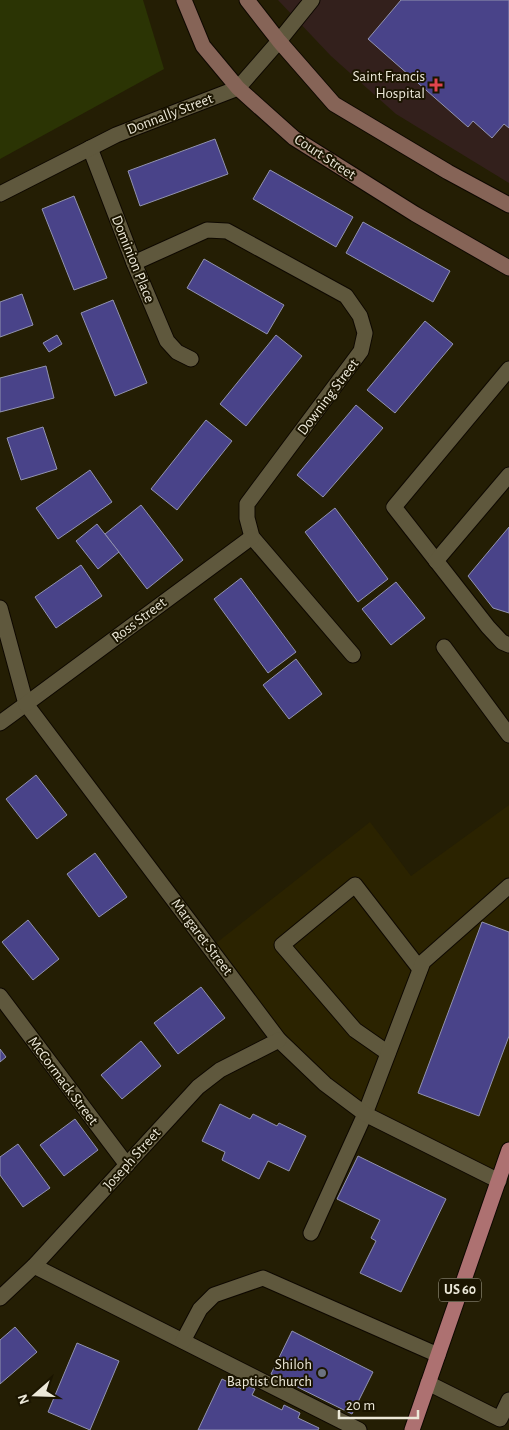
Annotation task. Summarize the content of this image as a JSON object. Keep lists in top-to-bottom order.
{
  "streets": {
    "main road": ["US 60"],
    "street": [
      "Donnally Street",
      "Court Street",
      "Dominion Place",
      "Downing Street",
      "Ross Street",
      "Margaret Street",
      "McCormack Street",
      "Joseph Street"
    ]
  },
  "crossings": [
    ["Donnally Street", "Court Street"],
    ["Donnally Street", "Dominion Place"],
    ["Dominion Place", "Downing Street"],
    ["Downing Street", "Ross Street"],
    ["Ross Street", "Margaret Street"],
    ["Margaret Street", "Joseph Street"],
    ["Margaret Street", "US 60"],
    ["McCormack Street", "Joseph Street"]
  ],
  "places": {
    "health": ["Saint Francis Hospital"],
    "other": ["Shiloh Baptist Church"]
  },
  "scale_bar": "20 m",
  "north": "left"
}
